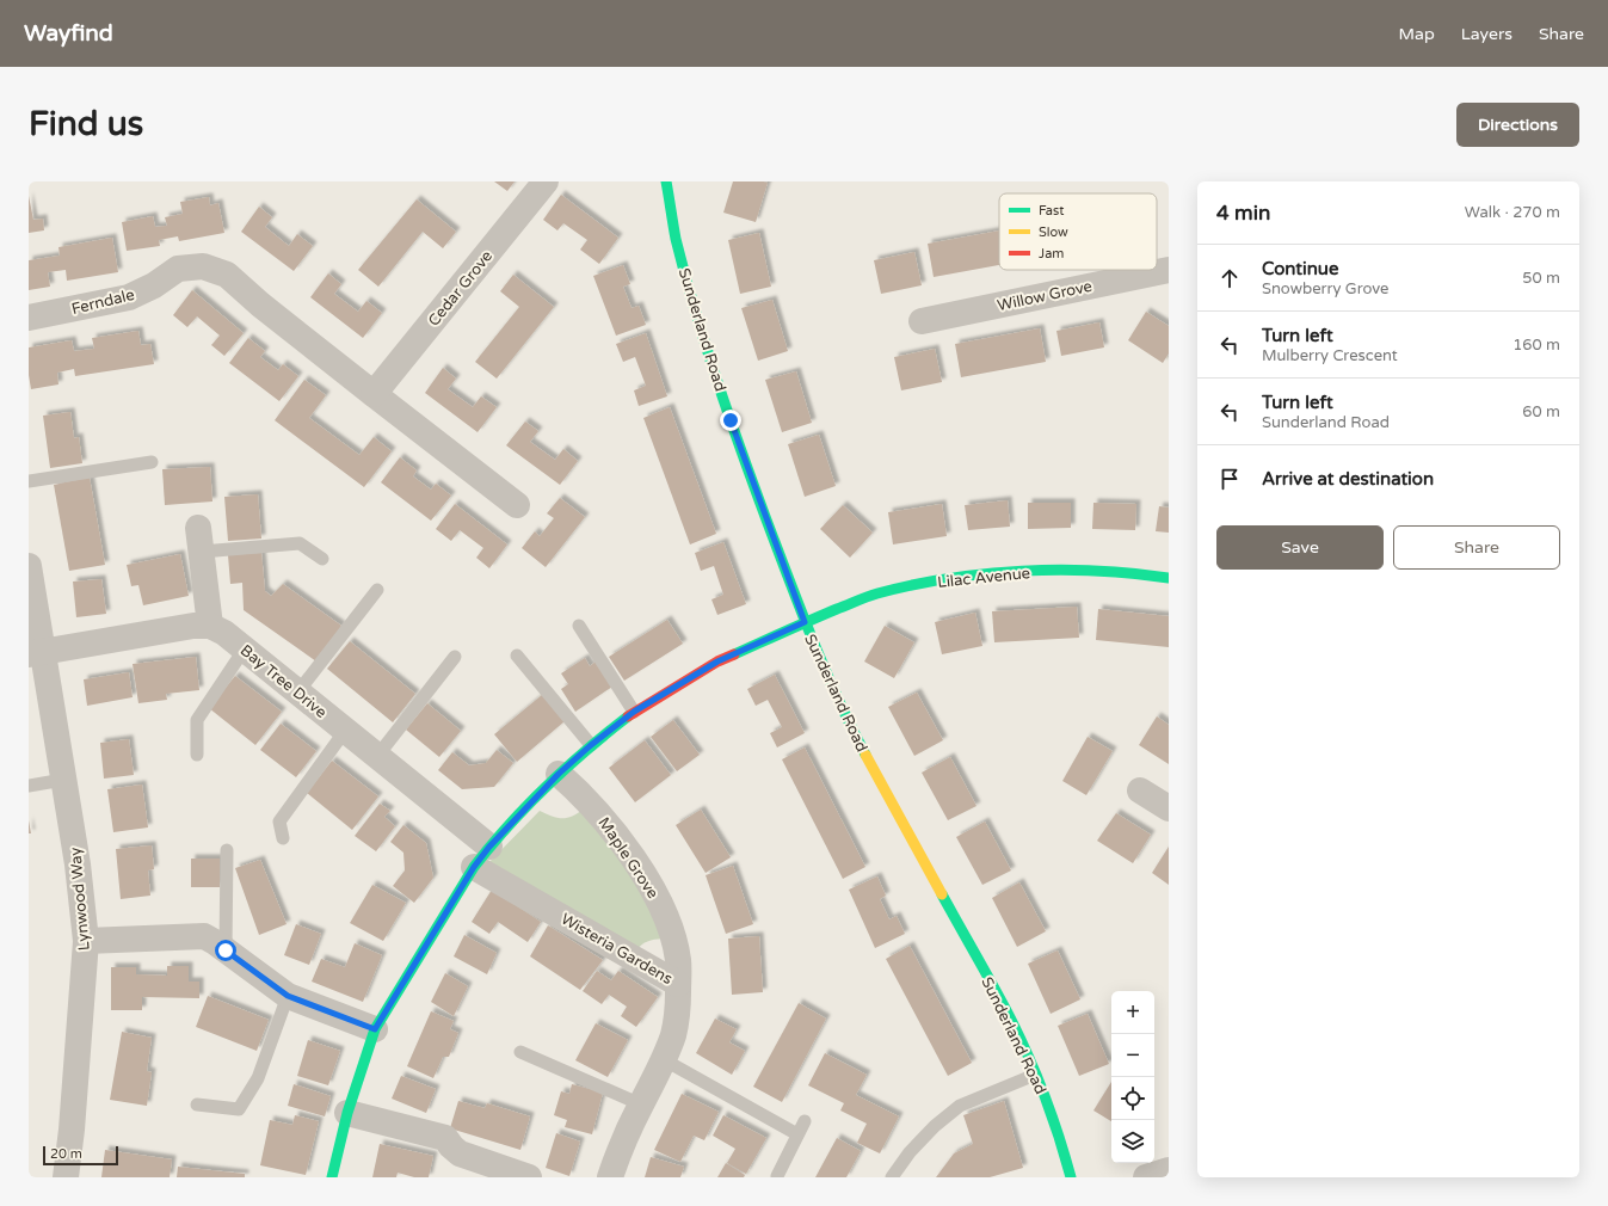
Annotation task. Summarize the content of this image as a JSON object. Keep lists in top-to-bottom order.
{
  "streets": {
    "street": [
      "Cedar Grove",
      "Willow Grove",
      "Ferndale",
      "Sunderland Road",
      "Lilac Avenue",
      "Bay Tree Drive",
      "Maple Grove",
      "Lynwood Way",
      "Wisteria Gardens"
    ]
  },
  "crossings": [
    ["Cedar Grove", "Ferndale"],
    ["Sunderland Road", "Lilac Avenue"],
    ["Lilac Avenue", "Bay Tree Drive"],
    ["Lilac Avenue", "Maple Grove"],
    ["Lilac Avenue", "Wisteria Gardens"],
    ["Bay Tree Drive", "Wisteria Gardens"],
    ["Maple Grove", "Wisteria Gardens"]
  ],
  "legend": ["Fast", "Slow", "Jam"],
  "scale_bar": "20 m",
  "page": {
    "header": "Wayfind",
    "nav": ["Map", "Layers", "Share"],
    "buttons": [
      "Directions",
      ["Save", "Share"]
    ],
    "title": "Find us",
    "heading": ["4 min", "Walk · 270 m"],
    "list": [
      ["Continue", "Snowberry Grove", "50 m"],
      ["Turn left", "Mulberry Crescent", "160 m"],
      ["Turn left", "Sunderland Road", "60 m"],
      "Arrive at destination"
    ],
    "map_buttons": ["+", "−"],
    "scale": "20 m"
  }
}
